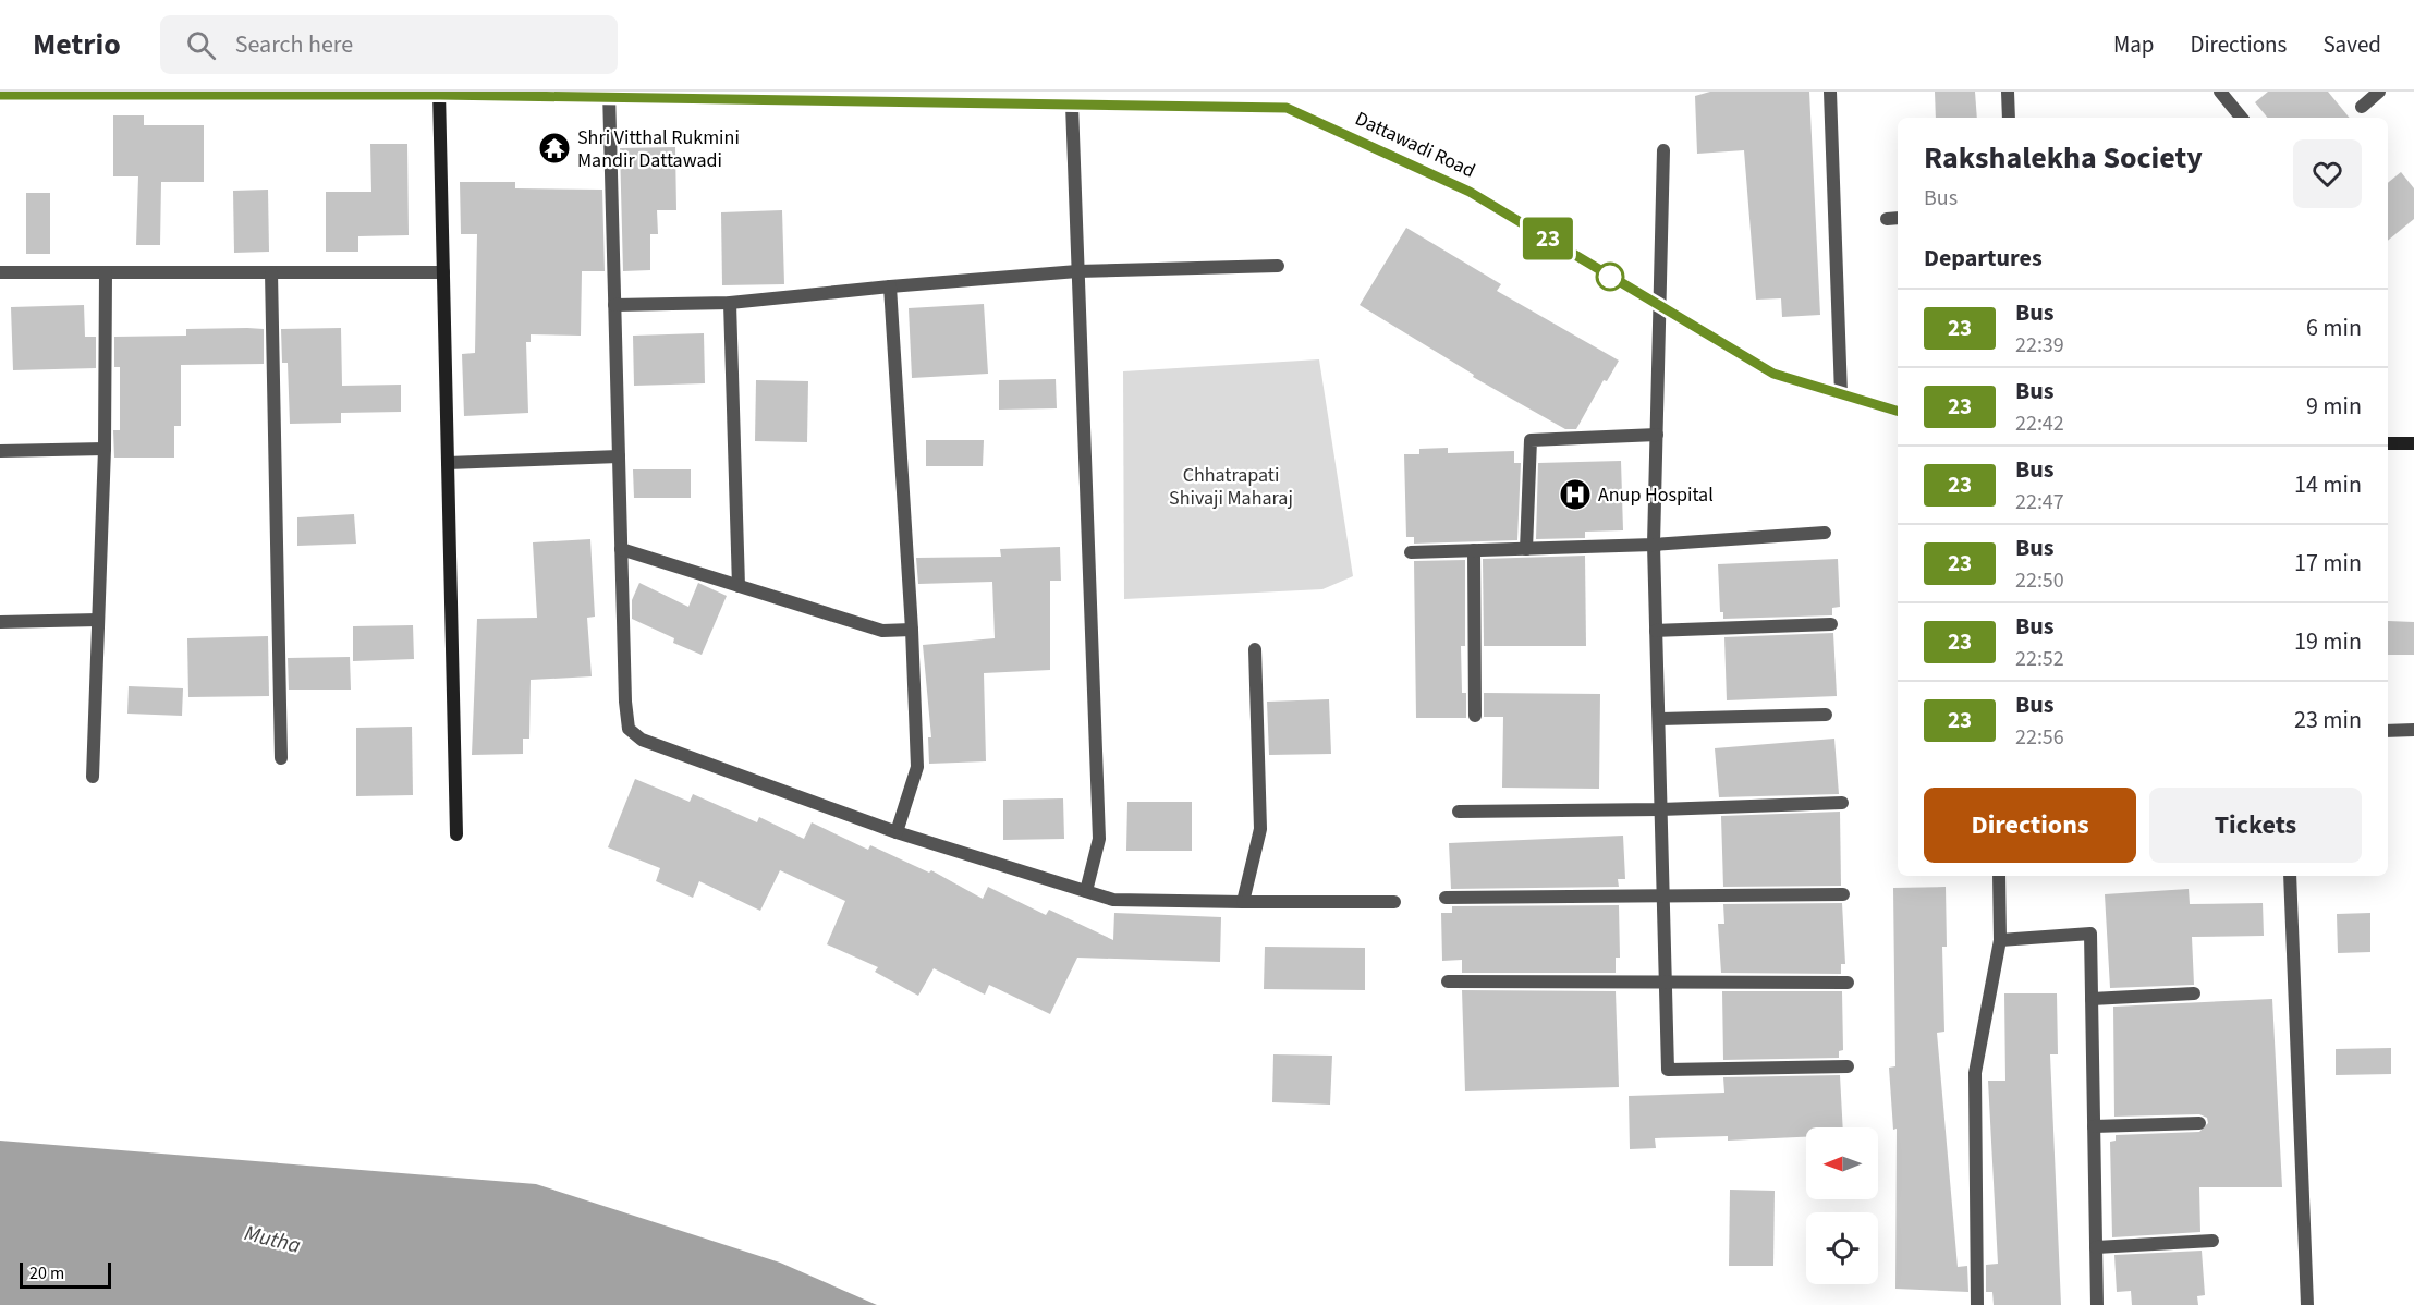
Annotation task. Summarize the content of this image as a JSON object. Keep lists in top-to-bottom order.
{
  "streets": {
    "street": ["Dattawadi Road"]
  },
  "water": ["Mutha"],
  "parks": ["Chhatrapati Shivaji Maharaj"],
  "places": {
    "temple": ["Shri Vitthal Rukmini Mandir Dattawadi"],
    "hospital": ["Anup Hospital"]
  },
  "lines": ["bus line 23"],
  "scale_bar": "20 m",
  "north": "left",
  "page": {
    "header": "Metrio",
    "search": "Search here",
    "nav": ["Map", "Directions", "Saved"],
    "on_map": "23",
    "heading": [
      ["Rakshalekha Society", "Bus"],
      "Departures"
    ],
    "list": [
      {
        "mark": "23",
        "name": "Bus",
        "note": "22:39",
        "value": "6 min"
      },
      {
        "mark": "23",
        "name": "Bus",
        "note": "22:42",
        "value": "9 min"
      },
      {
        "mark": "23",
        "name": "Bus",
        "note": "22:47",
        "value": "14 min"
      },
      {
        "mark": "23",
        "name": "Bus",
        "note": "22:50",
        "value": "17 min"
      },
      {
        "mark": "23",
        "name": "Bus",
        "note": "22:52",
        "value": "19 min"
      },
      {
        "mark": "23",
        "name": "Bus",
        "note": "22:56",
        "value": "23 min"
      }
    ],
    "buttons": ["Directions", "Tickets"],
    "scale": "20 m"
  }
}
